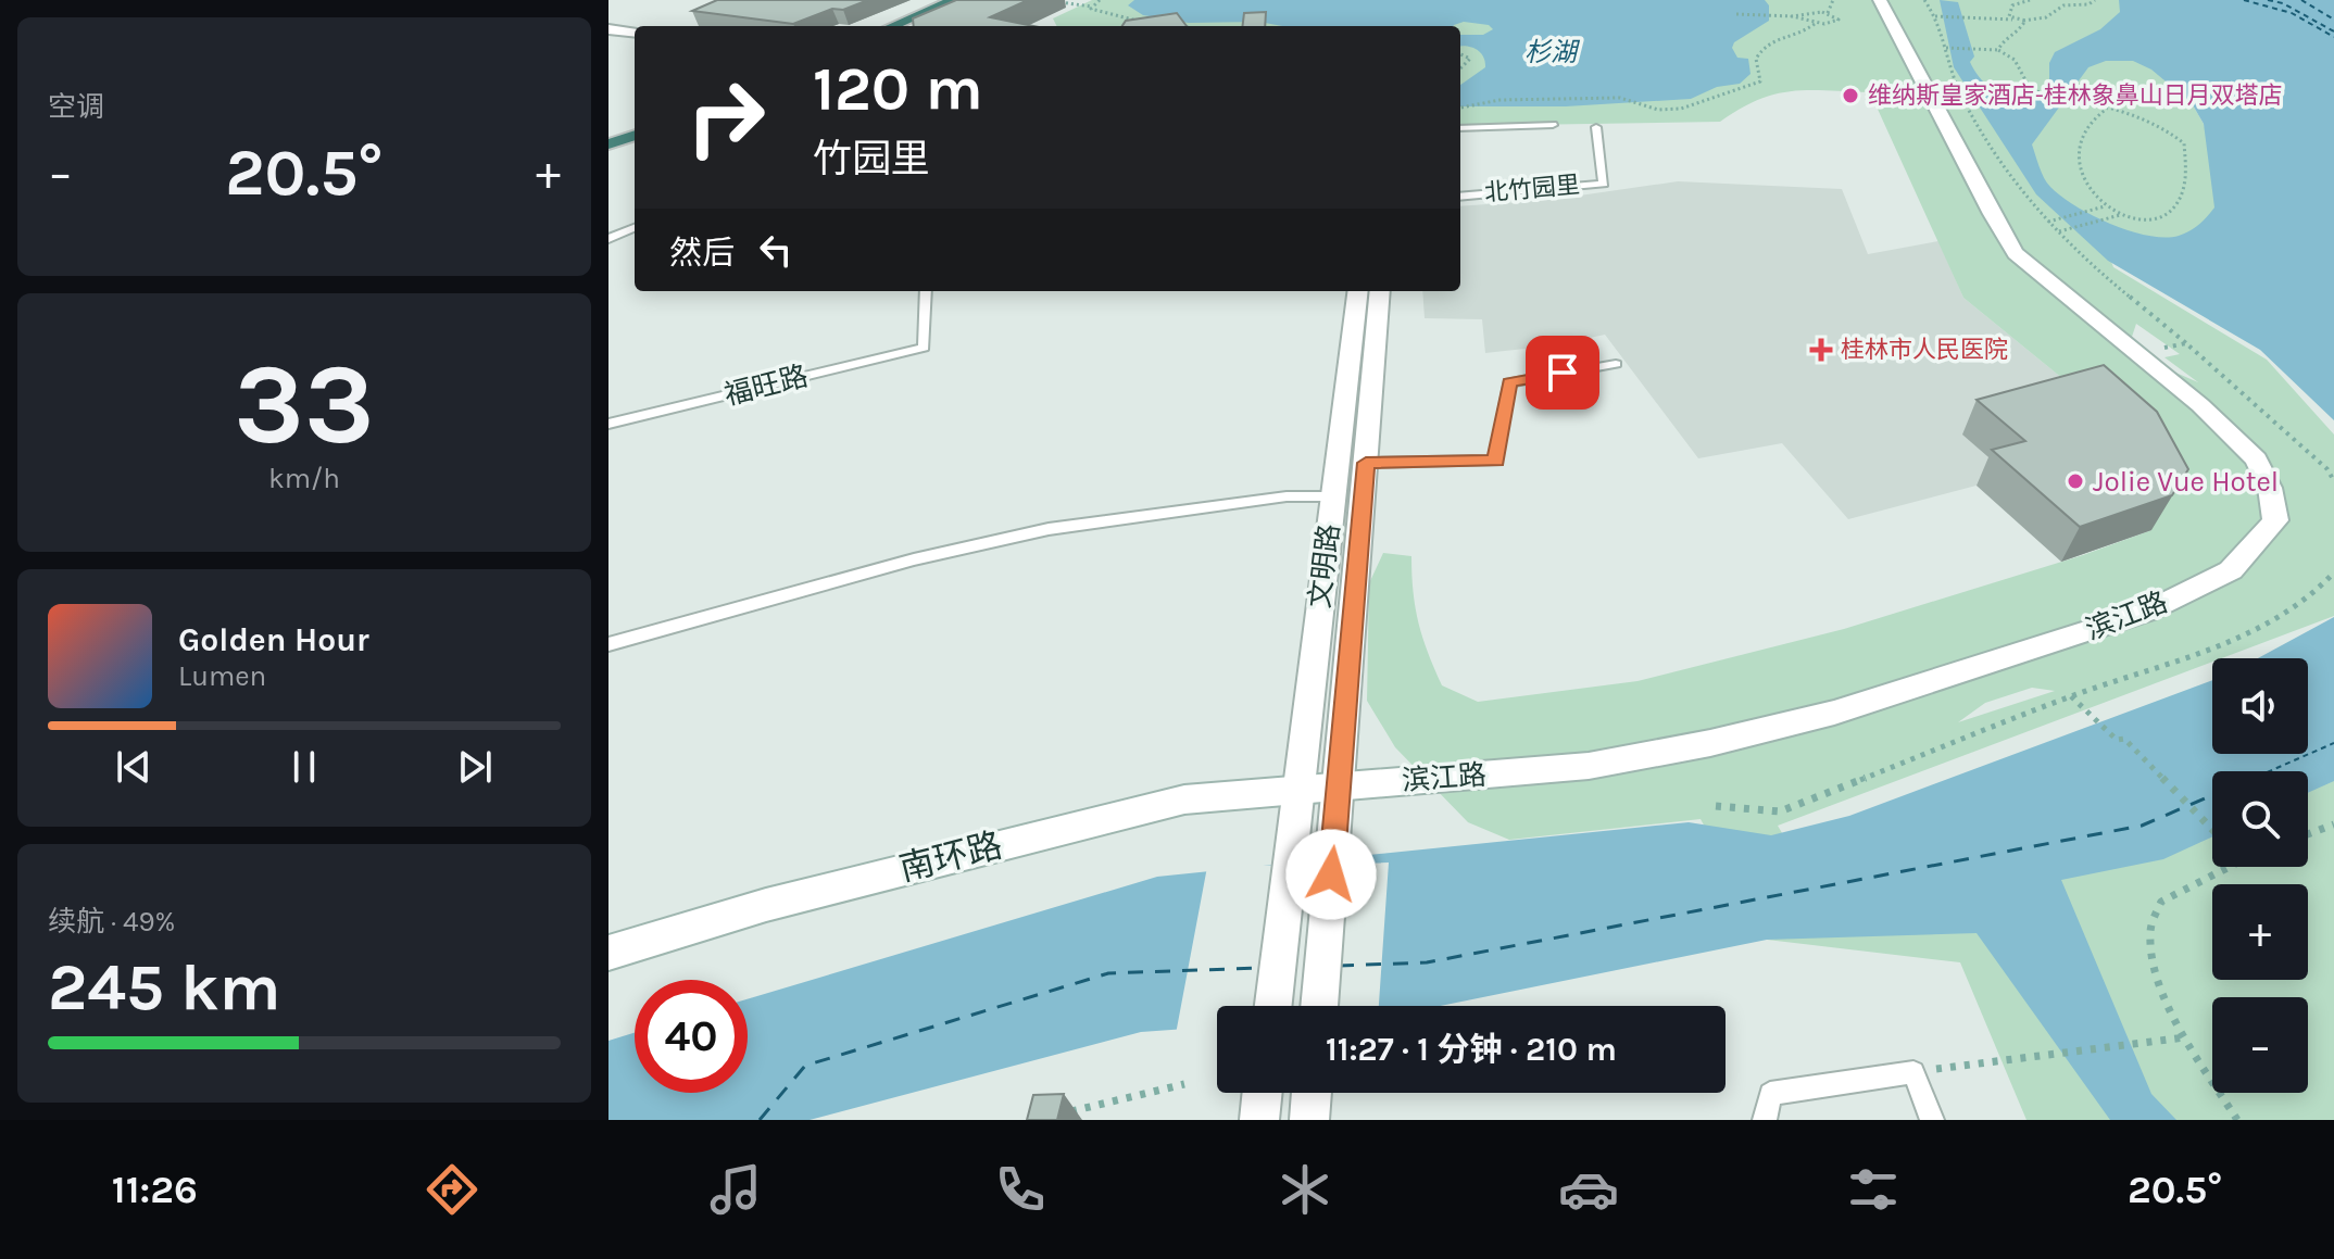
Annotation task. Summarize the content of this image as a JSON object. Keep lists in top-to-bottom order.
{
  "streets": {
    "main road": ["文明路", "滨江路", "南环路"],
    "lane": ["北竹园里", "福旺路"]
  },
  "crossings": [
    ["文明路", "滨江路"],
    ["文明路", "南环路"],
    ["滨江路", "南环路"]
  ],
  "water": ["杉湖"],
  "places": {
    "other": ["维纳斯皇家酒店-桂林象鼻山日月双塔店", "Jolie Vue Hotel"],
    "health": ["桂林市人民医院"]
  },
  "page": {
    "tile": [
      "空调",
      ["33", "km/h"],
      ["续航 · 49%", "245 km"]
    ],
    "turn": ["120 m", "竹园里"],
    "heat": ["−", "20.5°", "+"],
    "then": "然后",
    "song": ["Golden Hour", "Lumen"],
    "map_buttons": ["+", "−"],
    "limit": "40",
    "trip": "11:27 · 1 分钟 · 210 m",
    "tabs": ["11:26", "20.5°"]
  }
}
